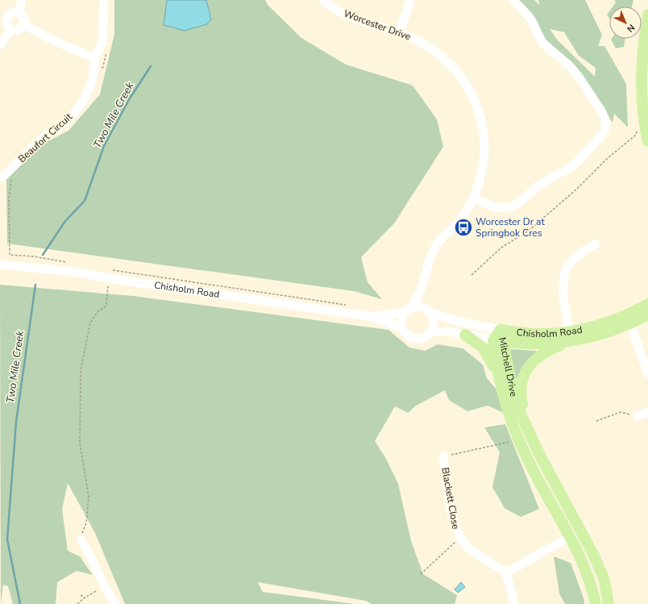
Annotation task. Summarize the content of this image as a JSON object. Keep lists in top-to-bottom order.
{
  "streets": {
    "main road": ["Chisholm Road", "Mitchell Drive"],
    "street": ["Worcester Drive", "Beaufort Circuit", "Blackett Close"]
  },
  "crossings": [
    ["Worcester Drive", "Chisholm Road"],
    ["Chisholm Road", "Mitchell Drive"]
  ],
  "water": ["Two Mile Creek"],
  "places": {
    "bus stop": ["Worcester Dr at Springbok Cres"]
  },
  "north": "bottom right"
}
